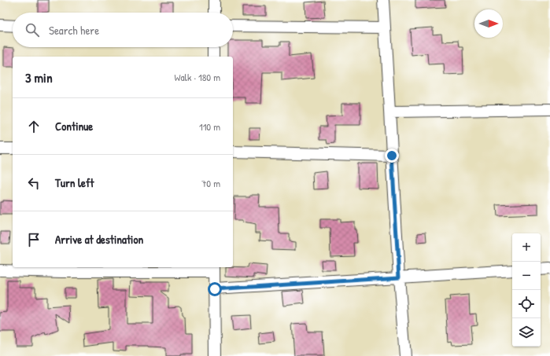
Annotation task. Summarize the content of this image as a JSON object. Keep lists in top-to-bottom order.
{
  "north": "right",
  "page": {
    "search": "Search here",
    "heading": ["3 min", "Walk · 180 m"],
    "list": [
      ["Continue", "110 m"],
      ["Turn left", "70 m"],
      "Arrive at destination"
    ],
    "map_buttons": ["+", "−"]
  }
}
